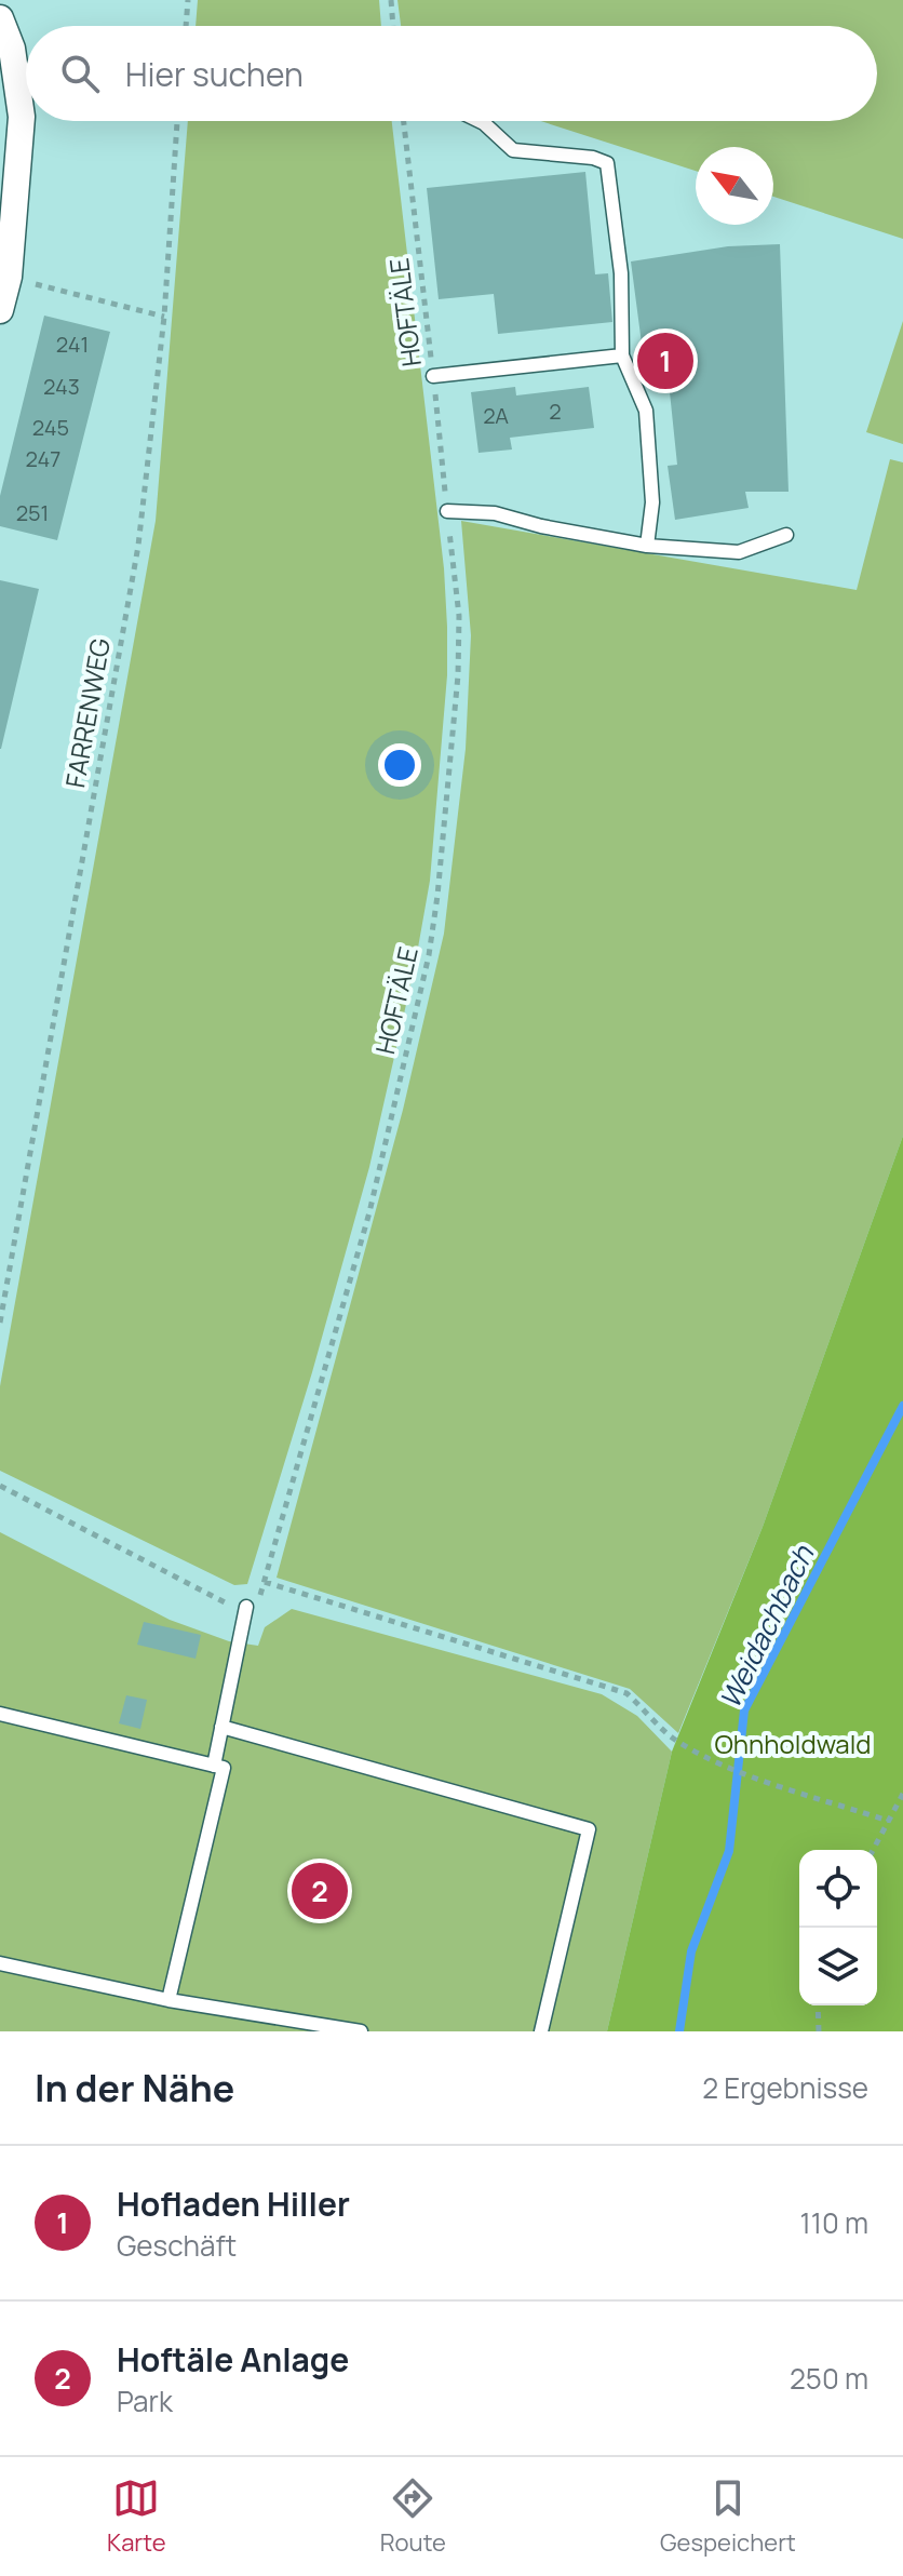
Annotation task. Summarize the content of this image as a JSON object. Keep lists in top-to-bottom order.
{
  "streets": {
    "path": ["HOFTÄLE", "FARRENWEG"]
  },
  "water": ["Weidachbach"],
  "parks": ["Ohnholdwald"],
  "house_numbers": [
    "241",
    "243",
    "2",
    "2A",
    "245",
    "247",
    "251"
  ],
  "north": "top left",
  "page": {
    "search": "Hier suchen",
    "pins": ["1", "2"],
    "heading": ["In der Nähe", "2 Ergebnisse"],
    "list": [
      {
        "mark": "1",
        "name": "Hofladen Hiller",
        "note": "Geschäft",
        "value": "110 m"
      },
      {
        "mark": "2",
        "name": "Hoftäle Anlage",
        "note": "Park",
        "value": "250 m"
      }
    ],
    "nav": ["Karte", "Route", "Gespeichert"]
  }
}
